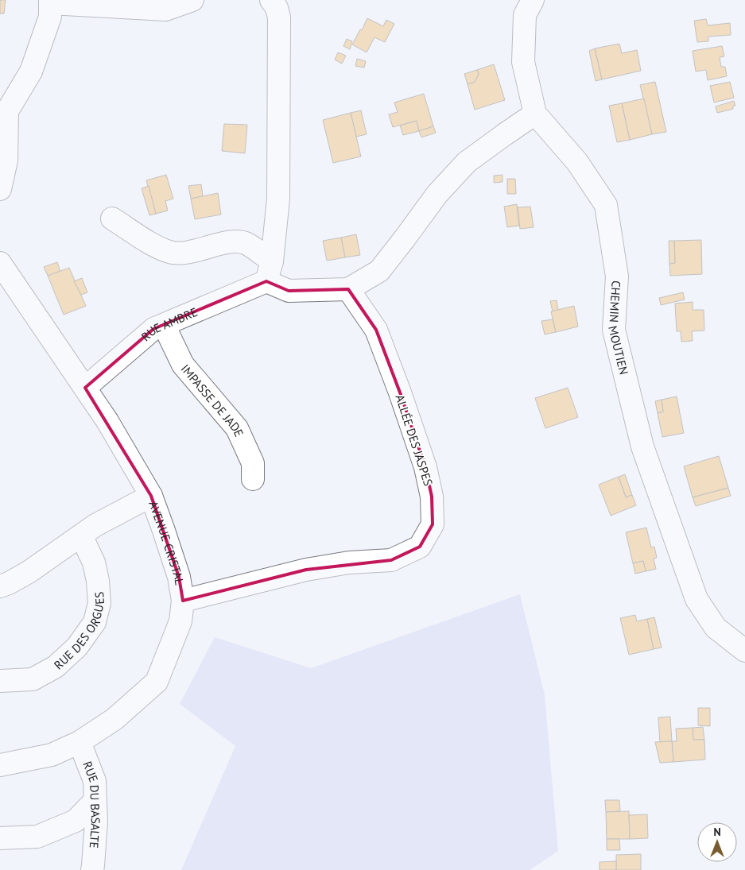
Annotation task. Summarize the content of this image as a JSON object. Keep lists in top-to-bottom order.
{
  "streets": {
    "street": [
      "RUE AMBRE",
      "CHEMIN MOUTIEN",
      "IMPASSE DE JADE",
      "ALLÉE DES JASPES",
      "AVENUE CRISTAL",
      "RUE DES ORGUES",
      "RUE DU BASALTE"
    ]
  },
  "crossings": [
    ["RUE AMBRE", "IMPASSE DE JADE"],
    ["RUE AMBRE", "AVENUE CRISTAL"],
    ["ALLÉE DES JASPES", "AVENUE CRISTAL"],
    ["AVENUE CRISTAL", "RUE DU BASALTE"]
  ],
  "north": "top"
}
